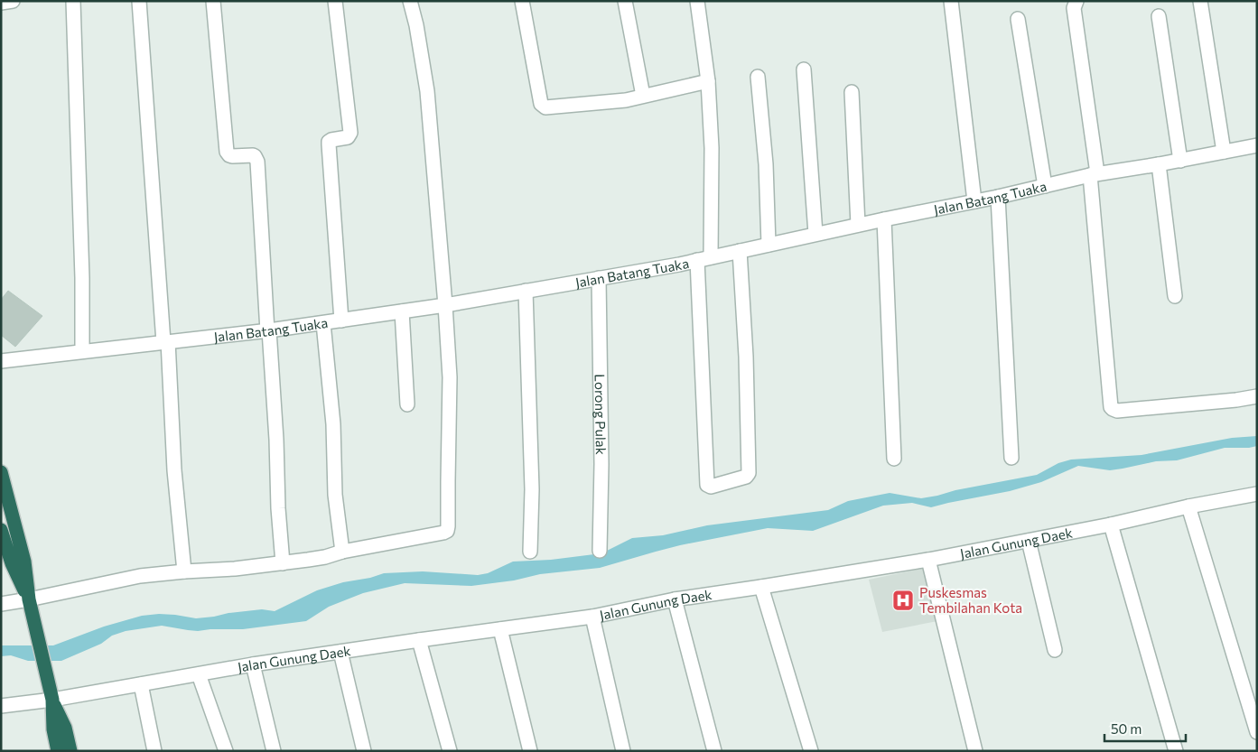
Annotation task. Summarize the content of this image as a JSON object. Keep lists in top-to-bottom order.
{
  "streets": {
    "street": ["Jalan Batang Tuaka", "Lorong Pulak", "Jalan Gunung Daek"]
  },
  "crossings": [
    ["Jalan Batang Tuaka", "Lorong Pulak"]
  ],
  "places": {
    "hospital": ["Puskesmas Tembilahan Kota"]
  },
  "scale_bar": "50 m"
}
